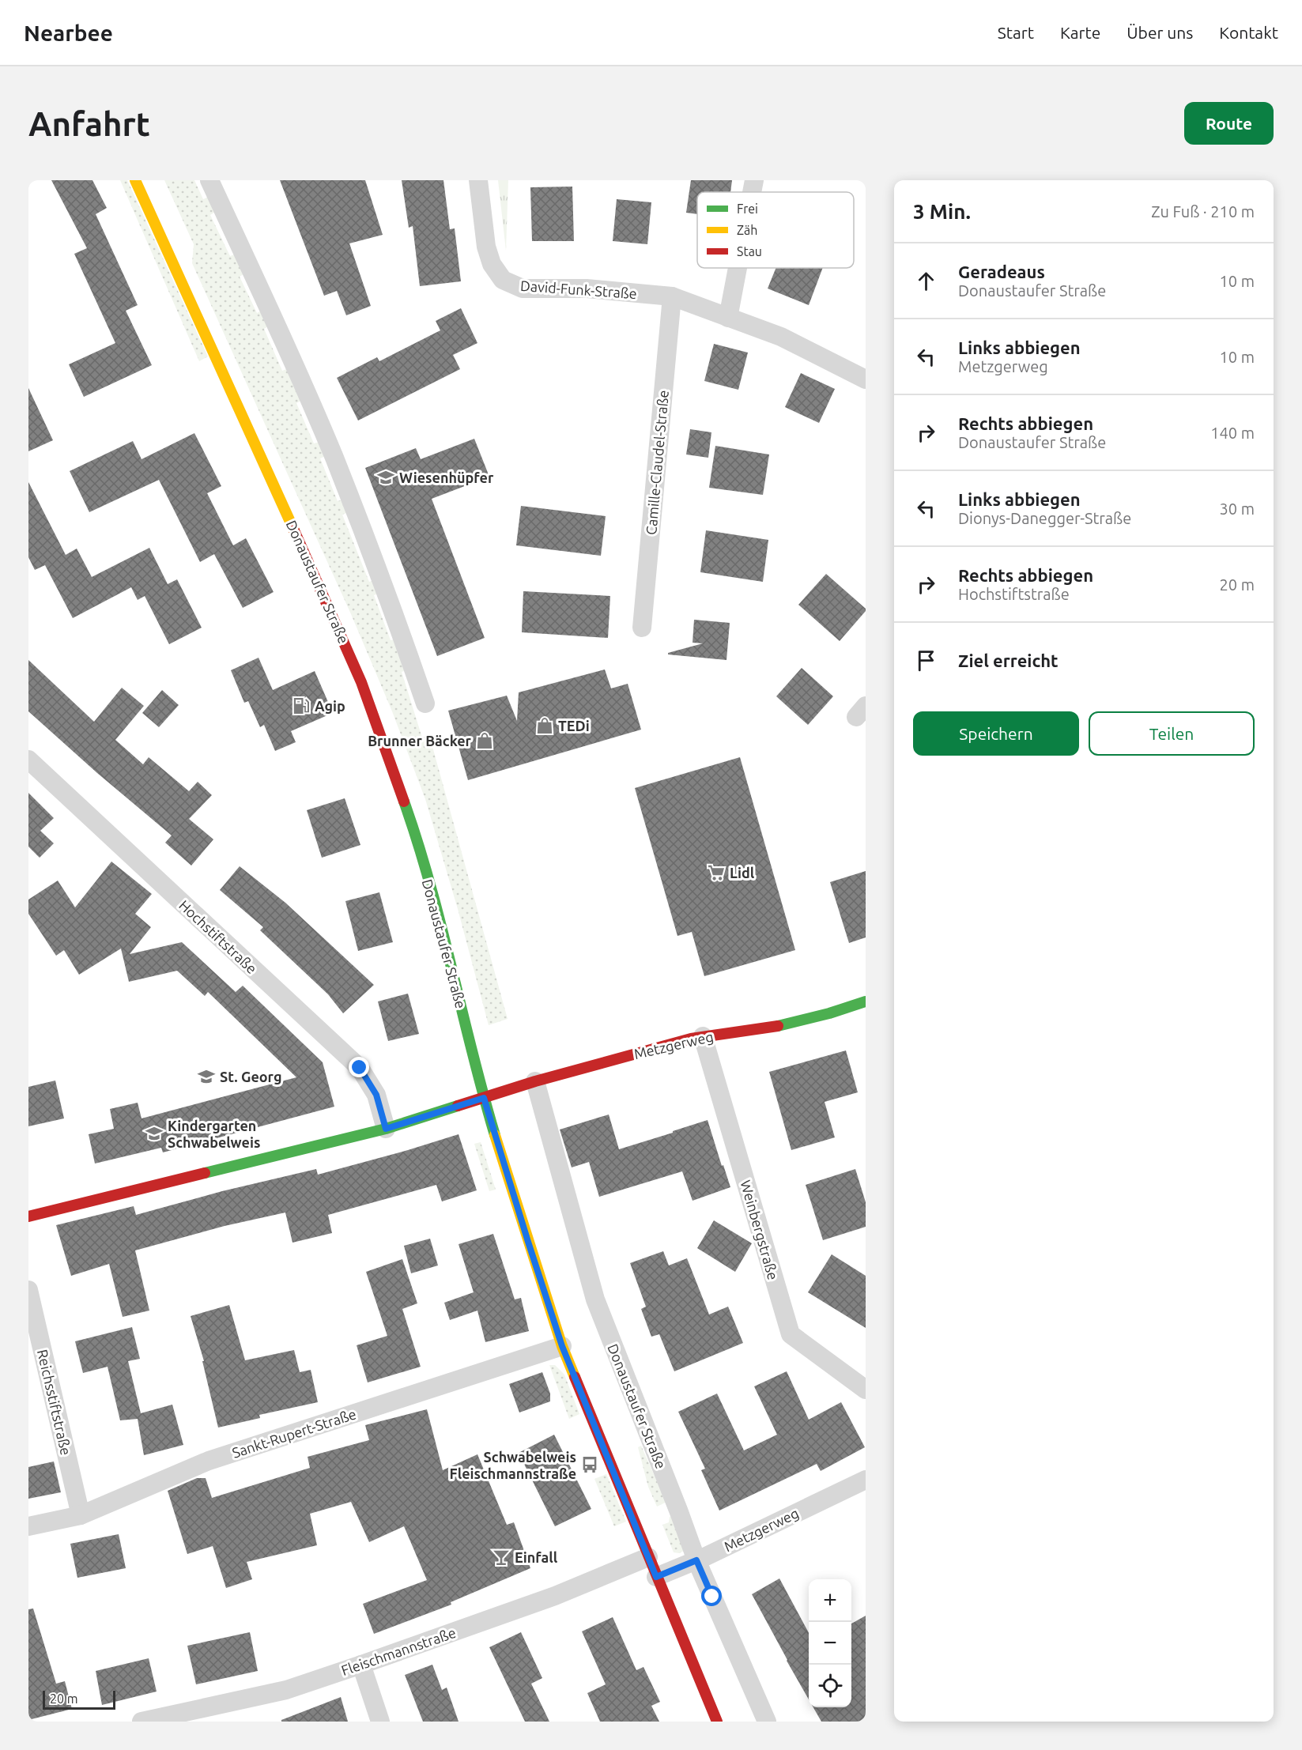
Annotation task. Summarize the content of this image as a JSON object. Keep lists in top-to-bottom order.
{
  "streets": {
    "main road": ["Donaustaufer Straße", "Metzgerweg"],
    "street": [
      "David-Funk-Straße",
      "Camille-Claudel-Straße",
      "Hochstiftstraße",
      "Weinbergstraße",
      "Reichsstiftstraße",
      "Sankt-Rupert-Straße",
      "Fleischmannstraße"
    ]
  },
  "crossings": [
    ["David-Funk-Straße", "Camille-Claudel-Straße"],
    ["Donaustaufer Straße", "Metzgerweg"],
    ["Donaustaufer Straße", "Sankt-Rupert-Straße"],
    ["Donaustaufer Straße", "Fleischmannstraße"],
    ["Hochstiftstraße", "Metzgerweg"],
    ["Metzgerweg", "Weinbergstraße"],
    ["Reichsstiftstraße", "Sankt-Rupert-Straße"]
  ],
  "places": {
    "school or university": ["Wiesenhüpfer", "St. Georg", "Kindergarten Schwabelweis"],
    "fuel station": ["Agip"],
    "shop": ["TEDi", "Brunner Bäcker"],
    "supermarket": ["Lidl"],
    "bus stop": ["Schwabelweis Fleischmannstraße"],
    "bar": ["Einfall"]
  },
  "legend": ["Frei", "Zäh", "Stau"],
  "scale_bar": "20 m",
  "page": {
    "header": "Nearbee",
    "nav": [
      "Start",
      "Karte",
      "Über uns",
      "Kontakt"
    ],
    "buttons": [
      "Route",
      ["Speichern", "Teilen"]
    ],
    "title": "Anfahrt",
    "heading": ["3 Min.", "Zu Fuß · 210 m"],
    "list": [
      ["Geradeaus", "Donaustaufer Straße", "10 m"],
      ["Links abbiegen", "Metzgerweg", "10 m"],
      ["Rechts abbiegen", "Donaustaufer Straße", "140 m"],
      ["Links abbiegen", "Dionys-Danegger-Straße", "30 m"],
      ["Rechts abbiegen", "Hochstiftstraße", "20 m"],
      "Ziel erreicht"
    ],
    "map_buttons": ["+", "−"],
    "scale": "20 m"
  }
}
